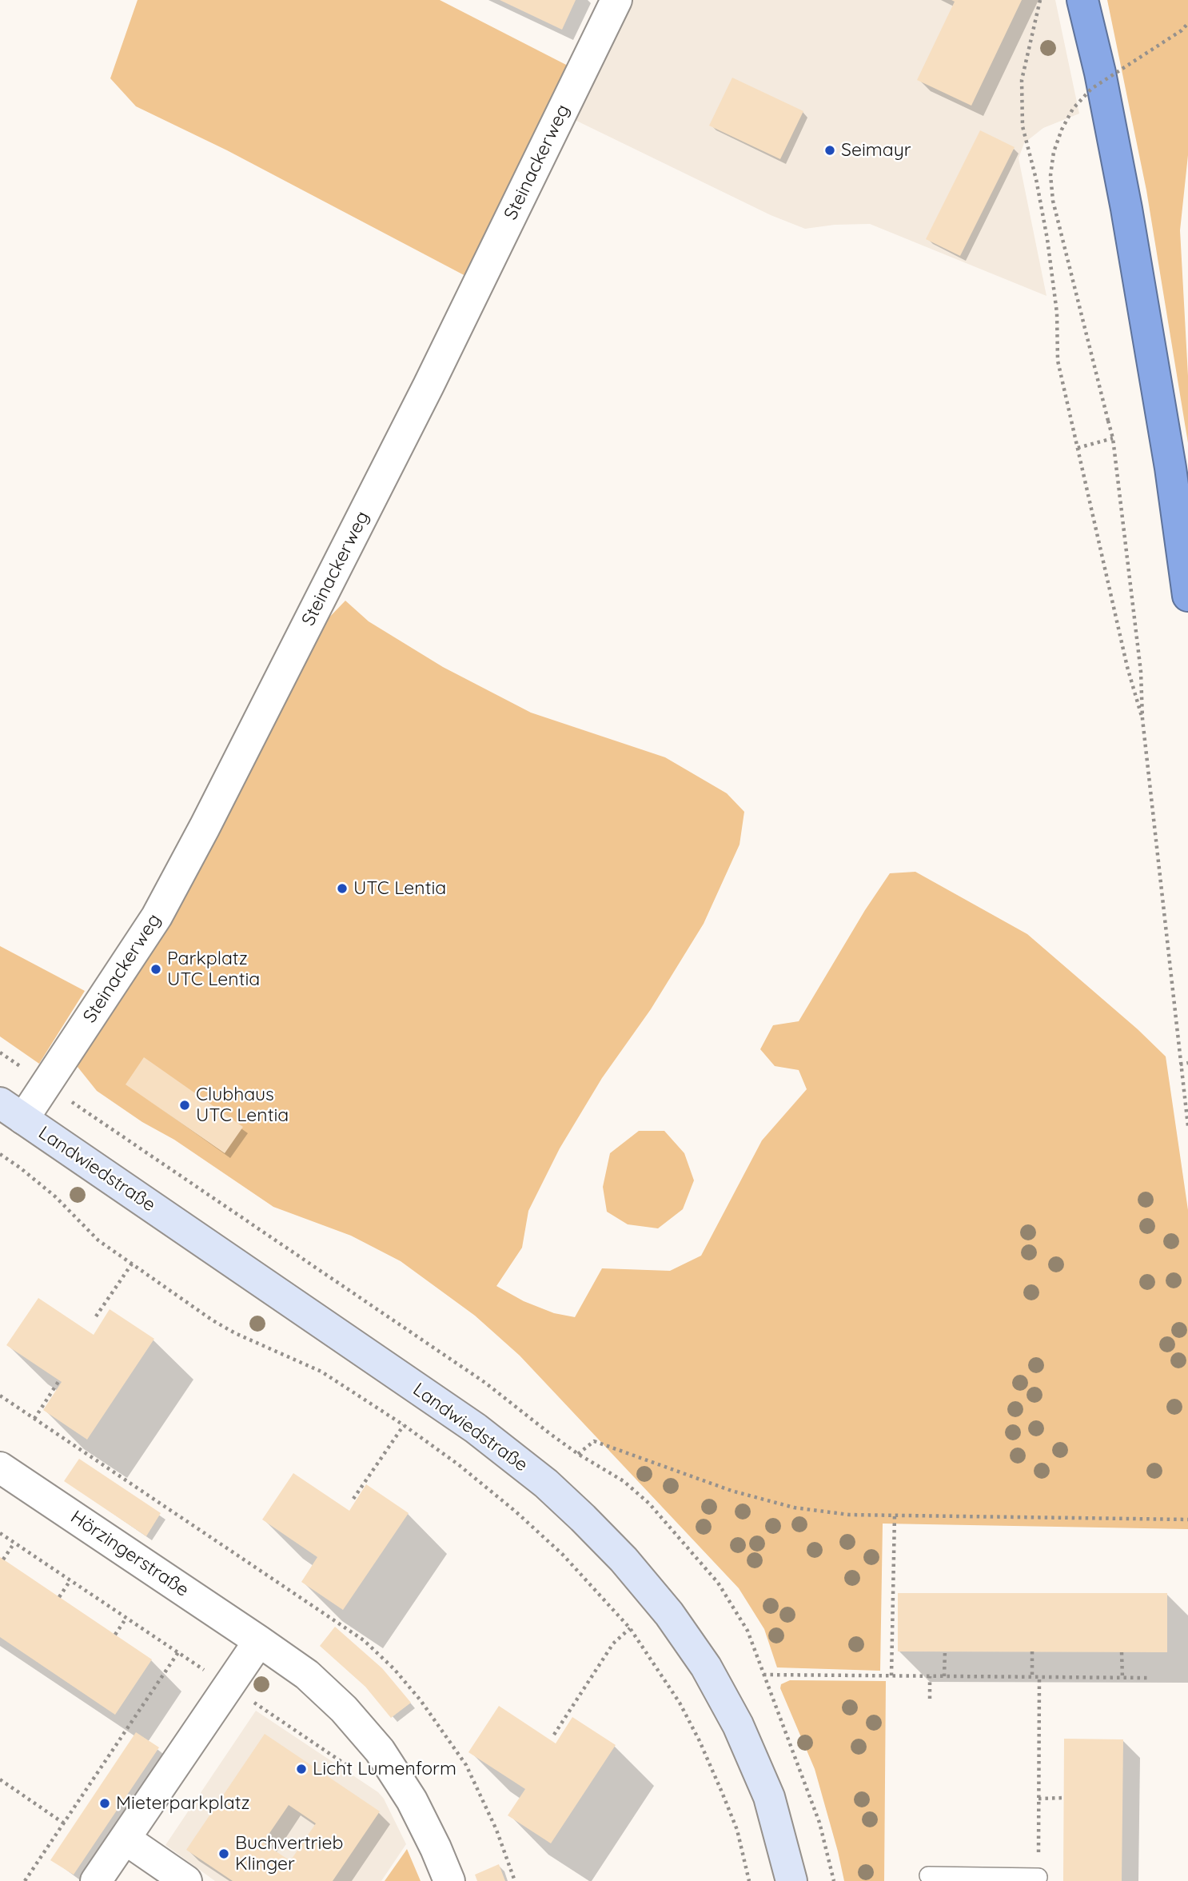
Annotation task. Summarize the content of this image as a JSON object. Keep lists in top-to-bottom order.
{
  "streets": {
    "main road": ["Landwiedstraße"],
    "street": ["Steinackerweg", "Hörzingerstraße"]
  },
  "crossings": [
    ["Steinackerweg", "Landwiedstraße"]
  ],
  "places": [
    "Seimayr",
    "UTC Lentia",
    "Parkplatz UTC Lentia",
    "Clubhaus UTC Lentia",
    "Licht Lumenform",
    "Mieterparkplatz",
    "Buchvertrieb Klinger"
  ]
}
